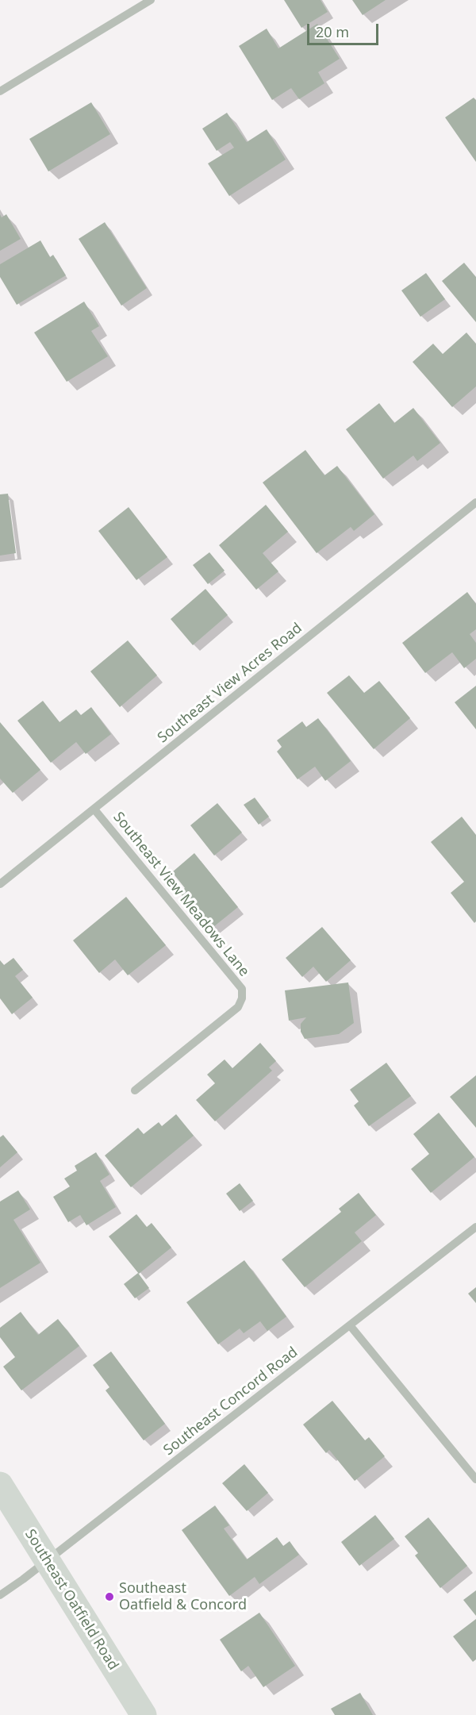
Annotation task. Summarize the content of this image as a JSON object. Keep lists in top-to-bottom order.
{
  "streets": {
    "main road": ["Southeast Oatfield Road"],
    "street": ["Southeast View Acres Road", "Southeast View Meadows Lane", "Southeast Concord Road"]
  },
  "crossings": [
    ["Southeast View Acres Road", "Southeast View Meadows Lane"],
    ["Southeast Concord Road", "Southeast Oatfield Road"]
  ],
  "places": ["Southeast Oatfield & Concord"],
  "scale_bar": "20 m"
}
